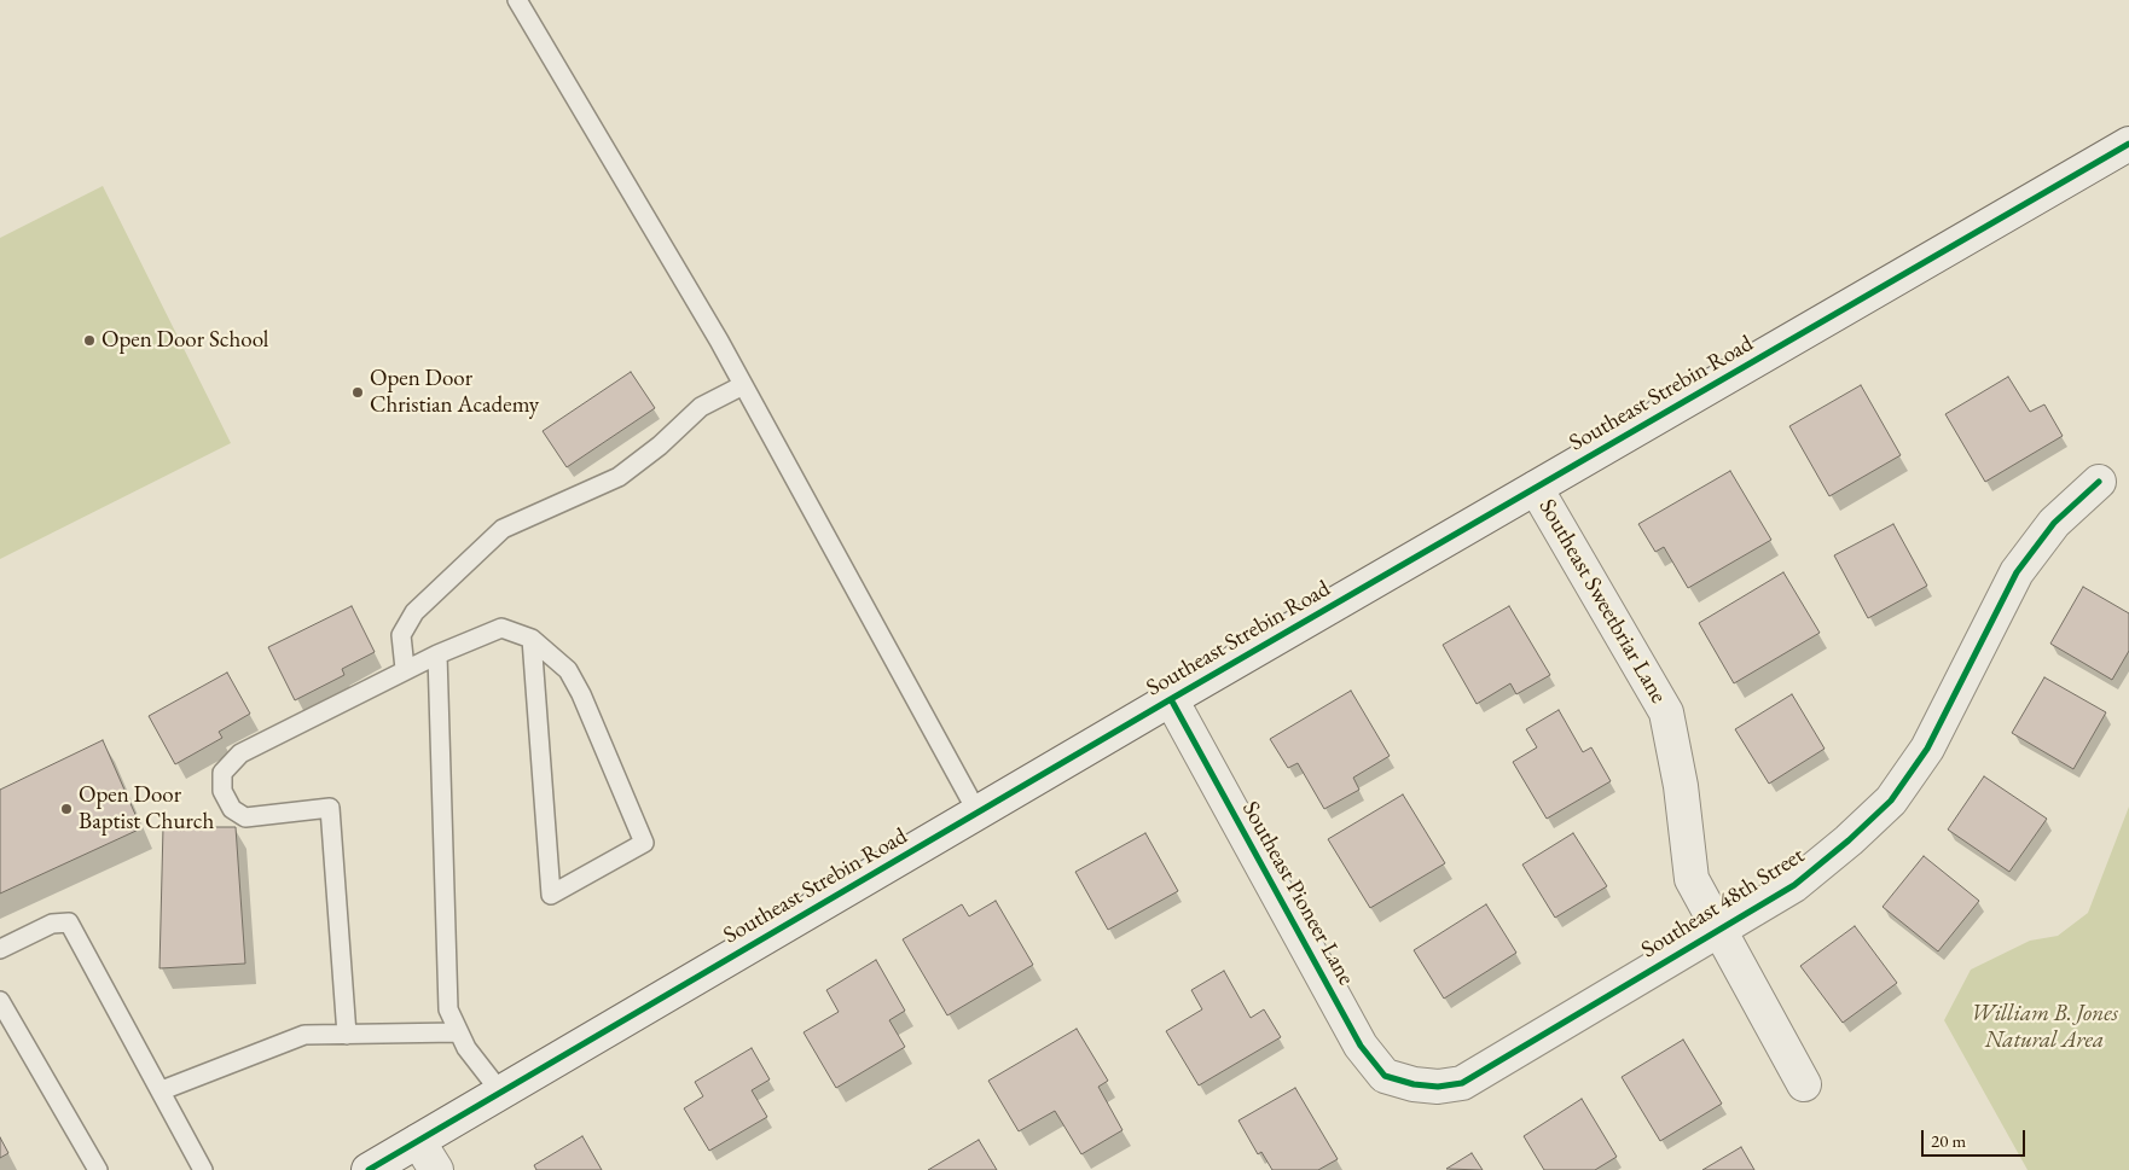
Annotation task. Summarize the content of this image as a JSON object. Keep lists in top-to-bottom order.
{
  "streets": {
    "street": [
      "Southeast Strebin Road",
      "Southeast Sweetbriar Lane",
      "Southeast Pioneer Lane",
      "Southeast 48th Street"
    ]
  },
  "crossings": [
    ["Southeast Strebin Road", "Southeast Sweetbriar Lane"],
    ["Southeast Strebin Road", "Southeast Pioneer Lane"],
    ["Southeast Sweetbriar Lane", "Southeast 48th Street"],
    ["Southeast Pioneer Lane", "Southeast 48th Street"]
  ],
  "parks": ["William B. Jones Natural Area"],
  "places": ["Open Door School", "Open Door Christian Academy", "Open Door Baptist Church"],
  "scale_bar": "20 m"
}
